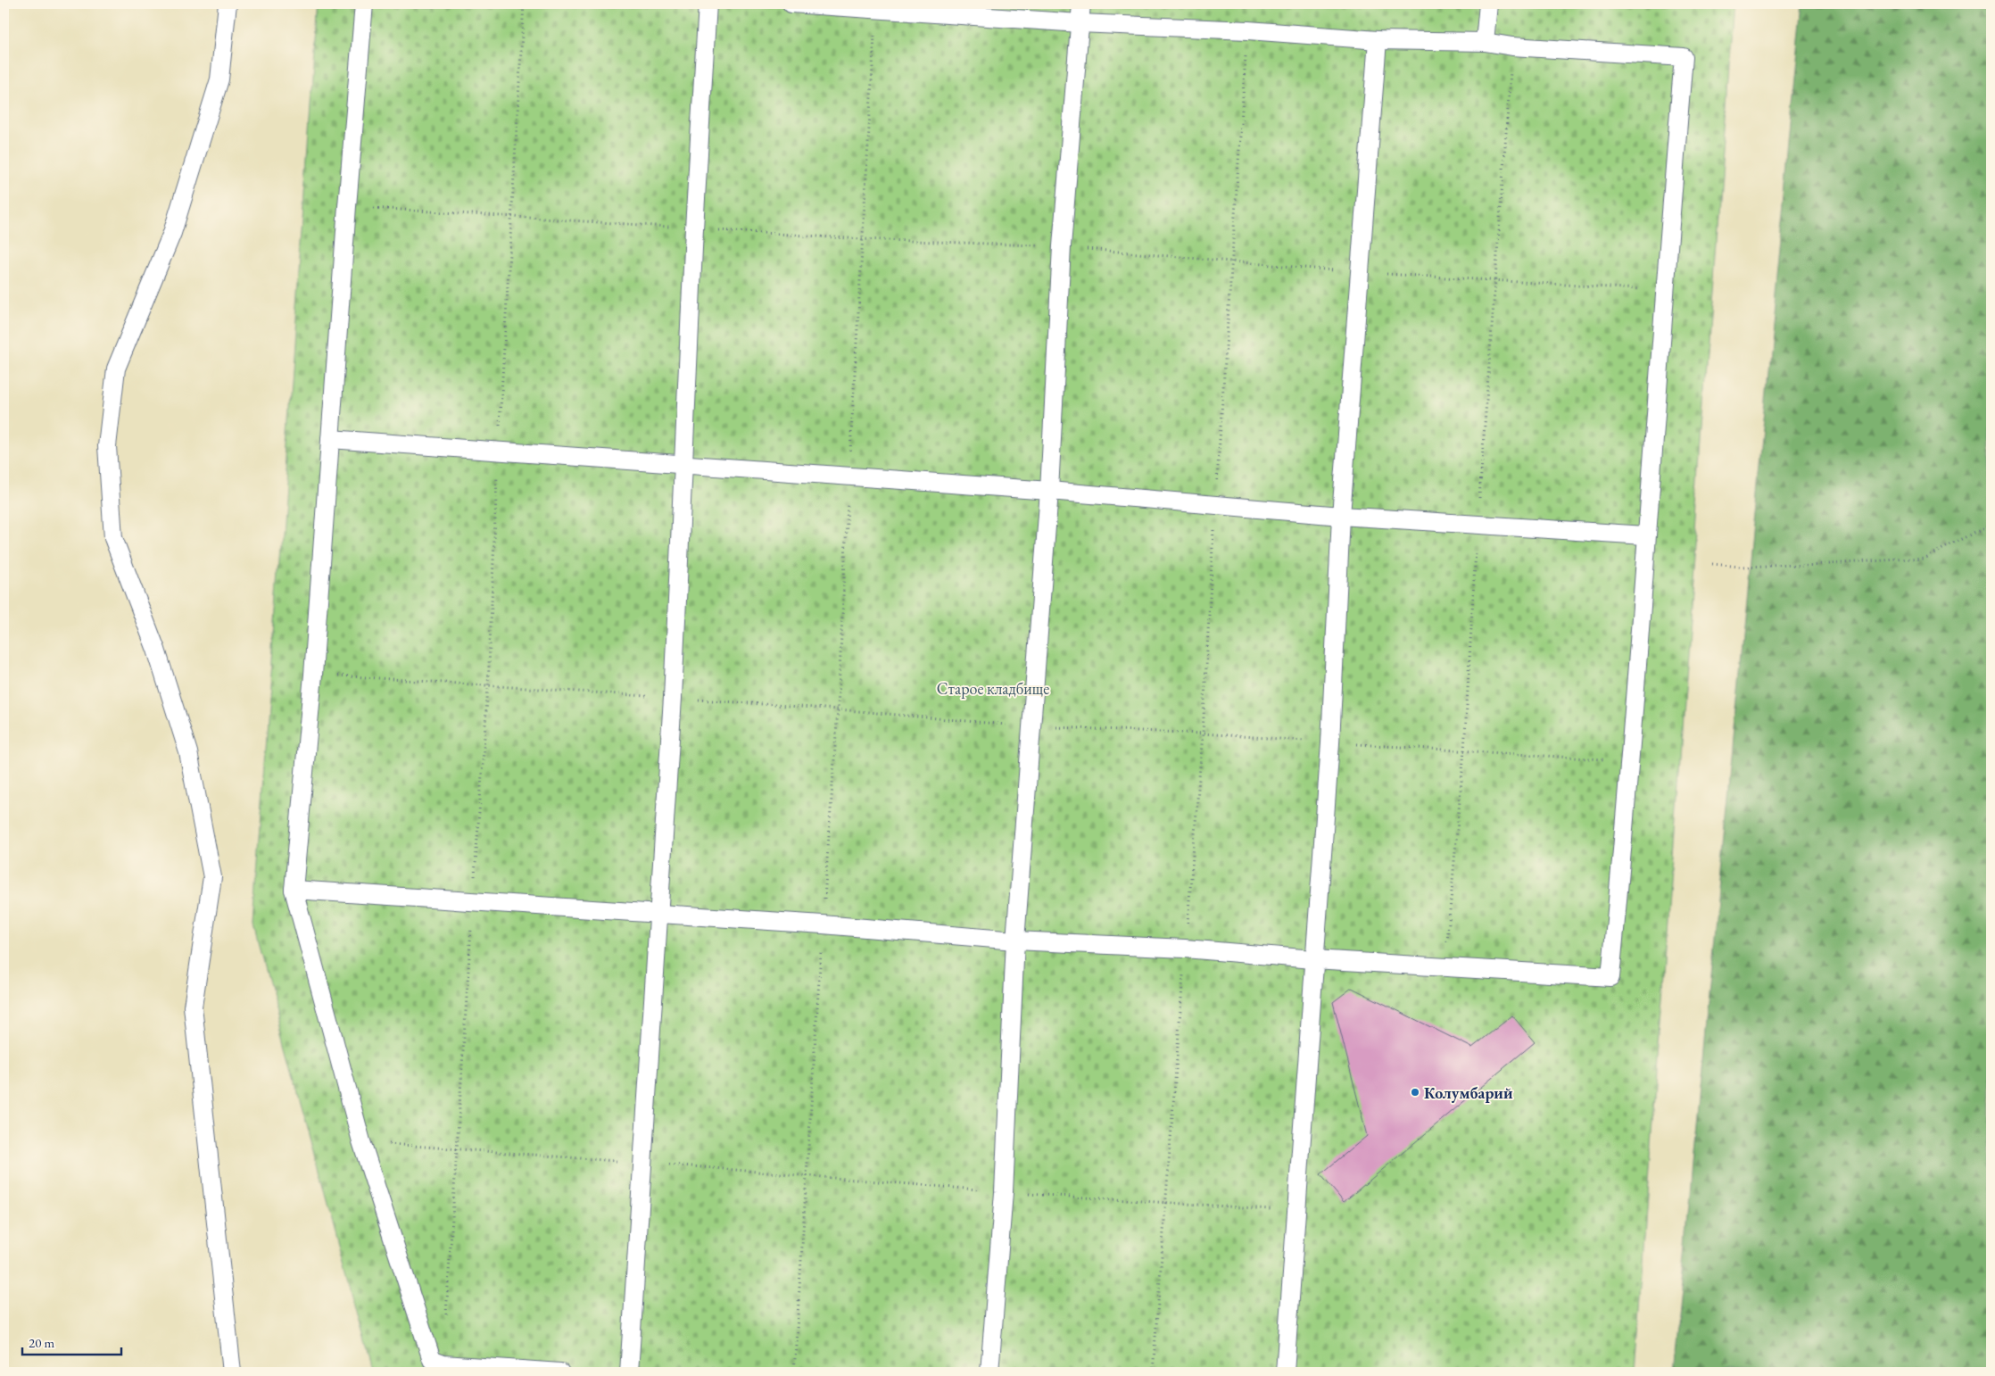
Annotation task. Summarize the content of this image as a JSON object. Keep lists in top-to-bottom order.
{
  "parks": ["Старое кладбище"],
  "places": ["Колумбарий"],
  "scale_bar": "20 m"
}
